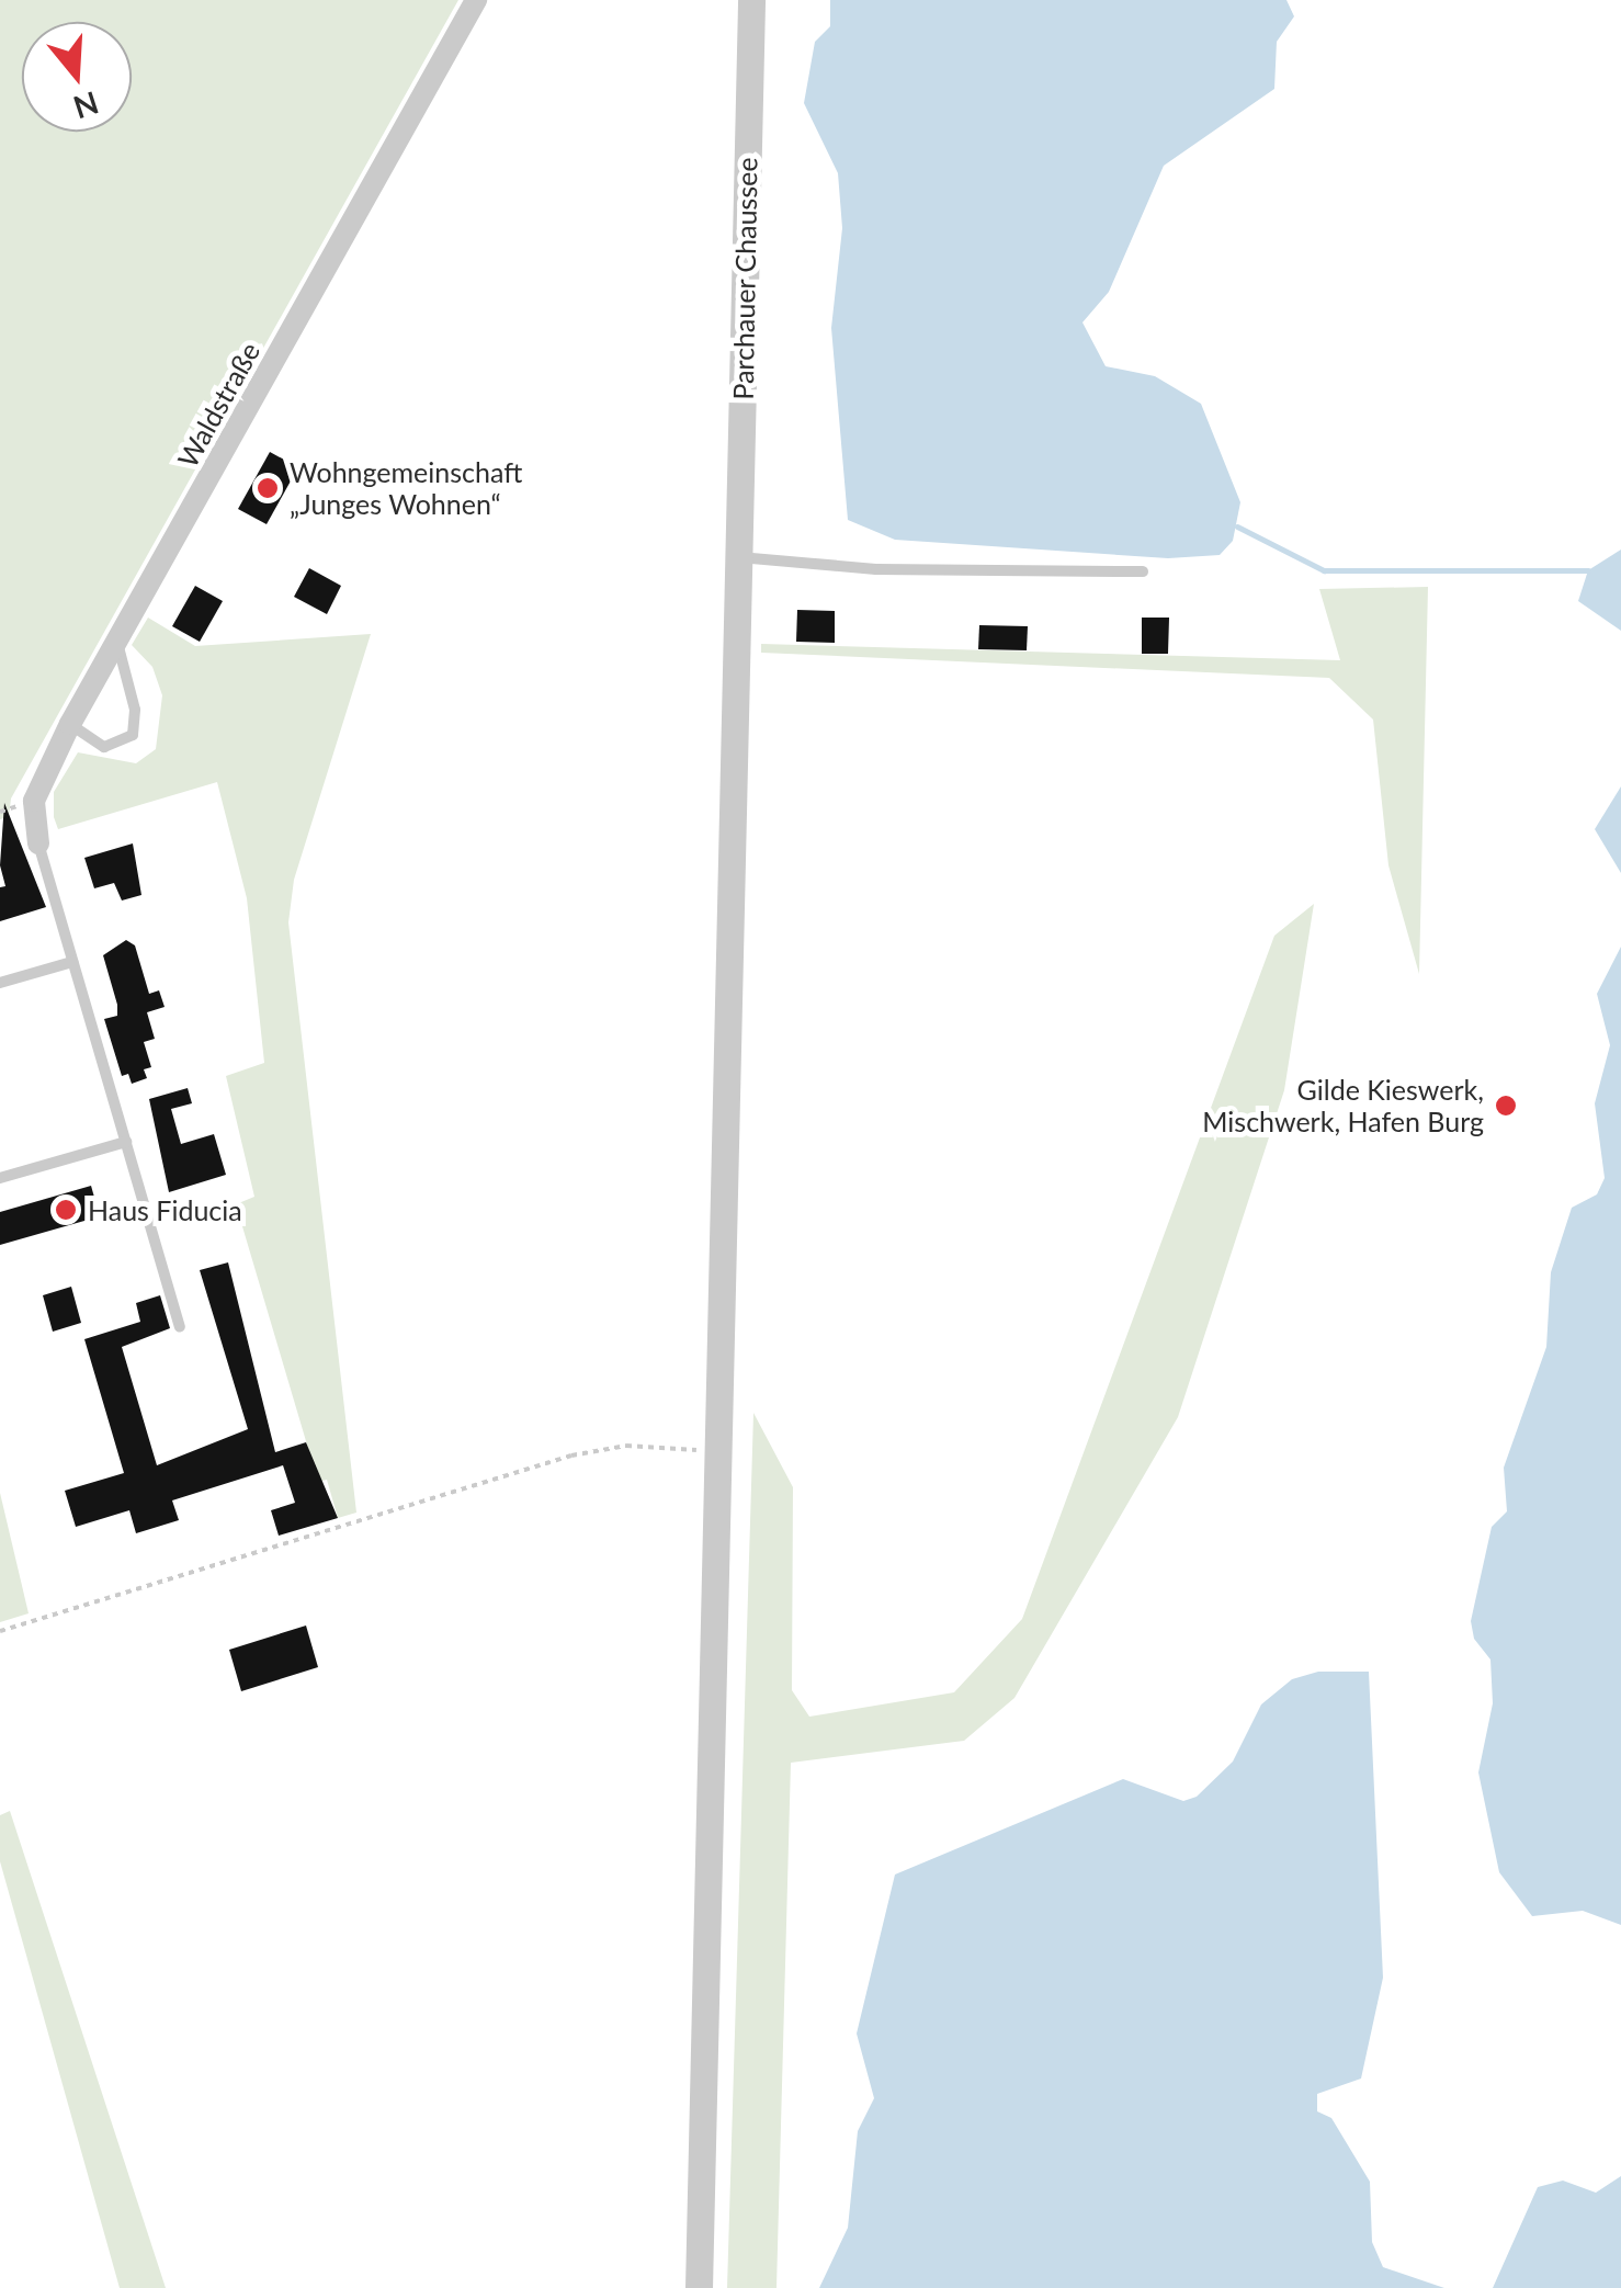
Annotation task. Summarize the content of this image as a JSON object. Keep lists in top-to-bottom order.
{
  "streets": {
    "street": ["Parchauer Chaussee", "Waldstraße"]
  },
  "places": ["Wohngemeinschaft „Junges Wohnen“", "Gilde Kieswerk, Mischwerk, Hafen Burg", "Haus Fiducia"],
  "north": "bottom"
}
